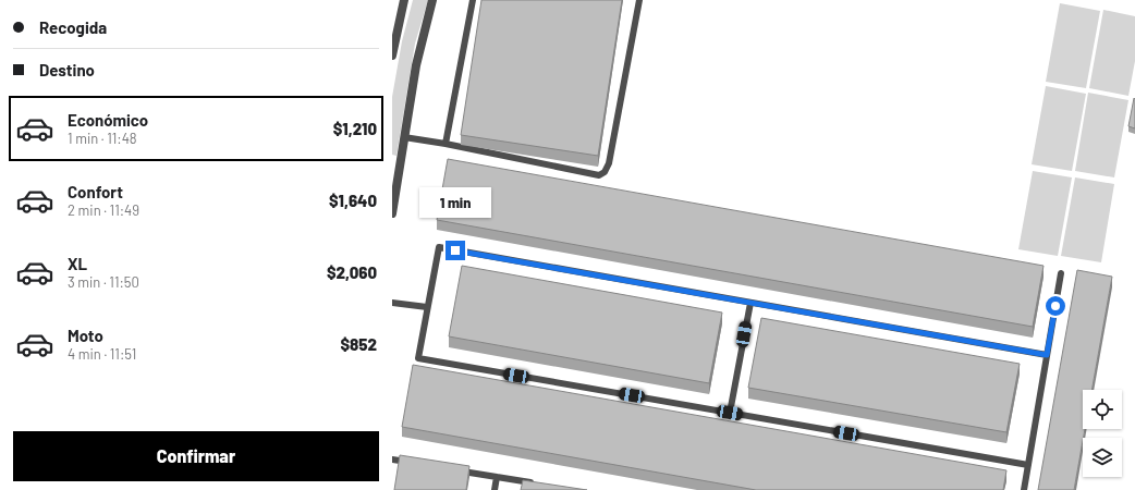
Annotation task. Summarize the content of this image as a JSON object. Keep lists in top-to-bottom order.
{
  "page": {
    "banner": ["Recogida", "Destino"],
    "list": [
      {
        "name": "Económico",
        "note": "1 min · 11:48",
        "value": "$1,210"
      },
      {
        "name": "Confort",
        "note": "2 min · 11:49",
        "value": "$1,640"
      },
      {
        "name": "XL",
        "note": "3 min · 11:50",
        "value": "$2,060"
      },
      {
        "name": "Moto",
        "note": "4 min · 11:51",
        "value": "$852"
      }
    ],
    "bubble": "1 min",
    "buttons": "Confirmar"
  }
}
